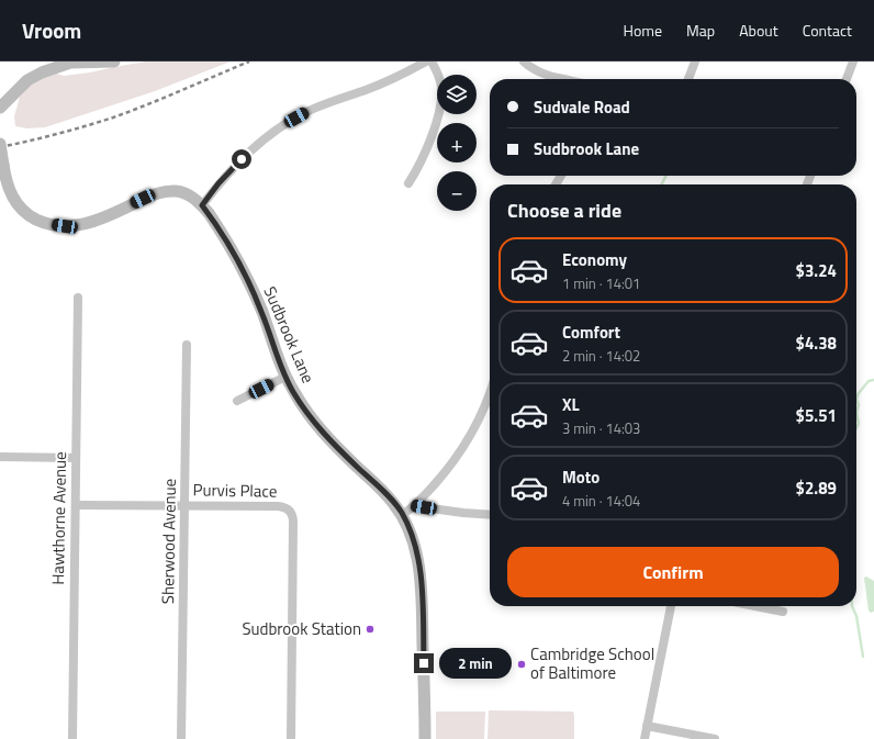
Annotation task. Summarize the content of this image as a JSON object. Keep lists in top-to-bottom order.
{
  "streets": {
    "street": [
      "Sudbrook Lane",
      "Purvis Place",
      "Hawthorne Avenue",
      "Sherwood Avenue"
    ]
  },
  "crossings": [
    ["Purvis Place", "Hawthorne Avenue"],
    ["Purvis Place", "Sherwood Avenue"]
  ],
  "places": ["Sudbrook Station", "Cambridge School of Baltimore"],
  "page": {
    "header": "Vroom",
    "nav": [
      "Home",
      "Map",
      "About",
      "Contact"
    ],
    "map_buttons": ["+", "−"],
    "banner": ["Sudvale Road", "Sudbrook Lane"],
    "heading": "Choose a ride",
    "list": [
      {
        "name": "Economy",
        "note": "1 min · 14:01",
        "value": "$3.24"
      },
      {
        "name": "Comfort",
        "note": "2 min · 14:02",
        "value": "$4.38"
      },
      {
        "name": "XL",
        "note": "3 min · 14:03",
        "value": "$5.51"
      },
      {
        "name": "Moto",
        "note": "4 min · 14:04",
        "value": "$2.89"
      }
    ],
    "buttons": "Confirm",
    "bubble": "2 min"
  }
}
